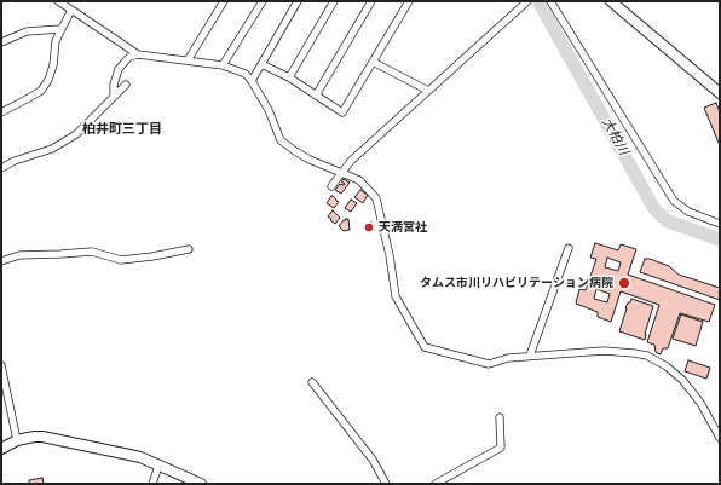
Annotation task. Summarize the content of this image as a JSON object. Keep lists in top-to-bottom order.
{
  "districts": ["柏井町三丁目"],
  "water": ["大柏川"],
  "places": ["天満宮社", "タムス市川リハビリテーション病院"]
}
